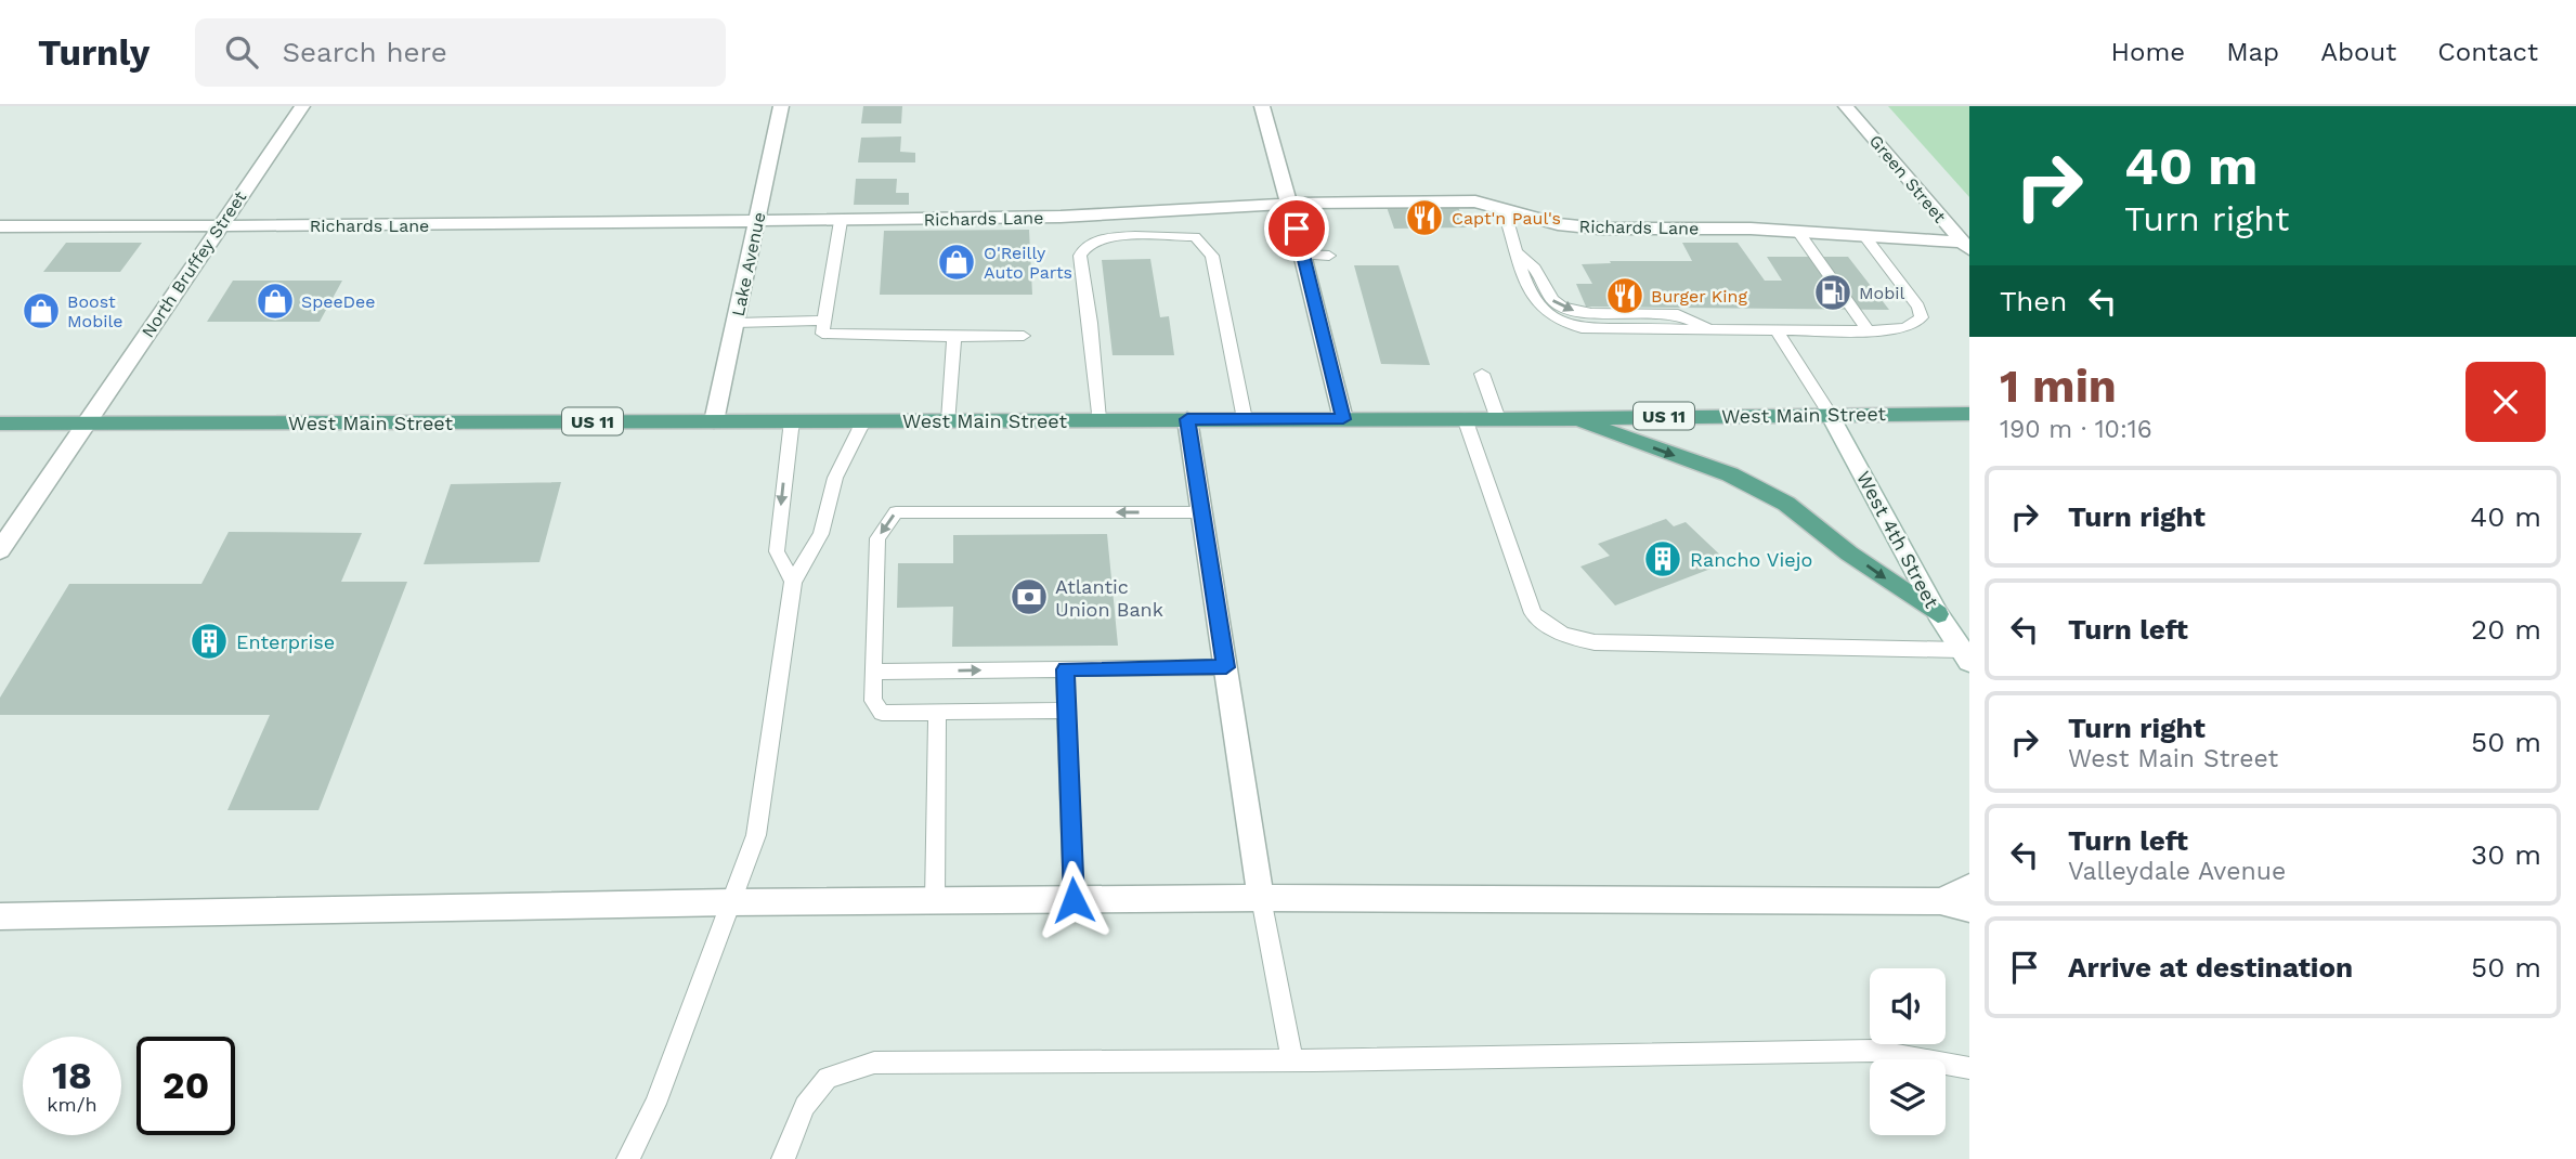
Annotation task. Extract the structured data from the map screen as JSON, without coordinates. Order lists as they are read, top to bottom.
{
  "streets": {
    "main road": ["West Main Street", "US 11"],
    "street": [
      "Green Street",
      "Richards Lane",
      "North Bruffey Street",
      "Lake Avenue",
      "West 4th Street"
    ]
  },
  "crossings": [
    ["Green Street", "Richards Lane"],
    ["Richards Lane", "North Bruffey Street"],
    ["Richards Lane", "Lake Avenue"],
    ["North Bruffey Street", "West Main Street"],
    ["Lake Avenue", "West Main Street"],
    ["West Main Street", "West 4th Street"]
  ],
  "places": {
    "restaurant": ["Capt'n Paul's", "Burger King"],
    "shop": ["O'Reilly Auto Parts", "SpeeDee", "Boost Mobile"],
    "fuel station": ["Mobil"],
    "building": ["Rancho Viejo", "Enterprise"],
    "bank": ["Atlantic Union Bank"]
  },
  "page": {
    "header": "Turnly",
    "search": "Search here",
    "nav": [
      "Home",
      "Map",
      "About",
      "Contact"
    ],
    "turn": ["40 m", "Turn right"],
    "then": "Then",
    "heading": ["1 min", "190 m · 10:16"],
    "list": [
      {
        "name": "Turn right",
        "value": "40 m"
      },
      {
        "name": "Turn left",
        "value": "20 m"
      },
      {
        "name": "Turn right",
        "note": "West Main Street",
        "value": "50 m"
      },
      {
        "name": "Turn left",
        "note": "Valleydale Avenue",
        "value": "30 m"
      },
      {
        "name": "Arrive at destination",
        "value": "50 m"
      }
    ],
    "speed": "18 km/h",
    "limit": "20"
  }
}
